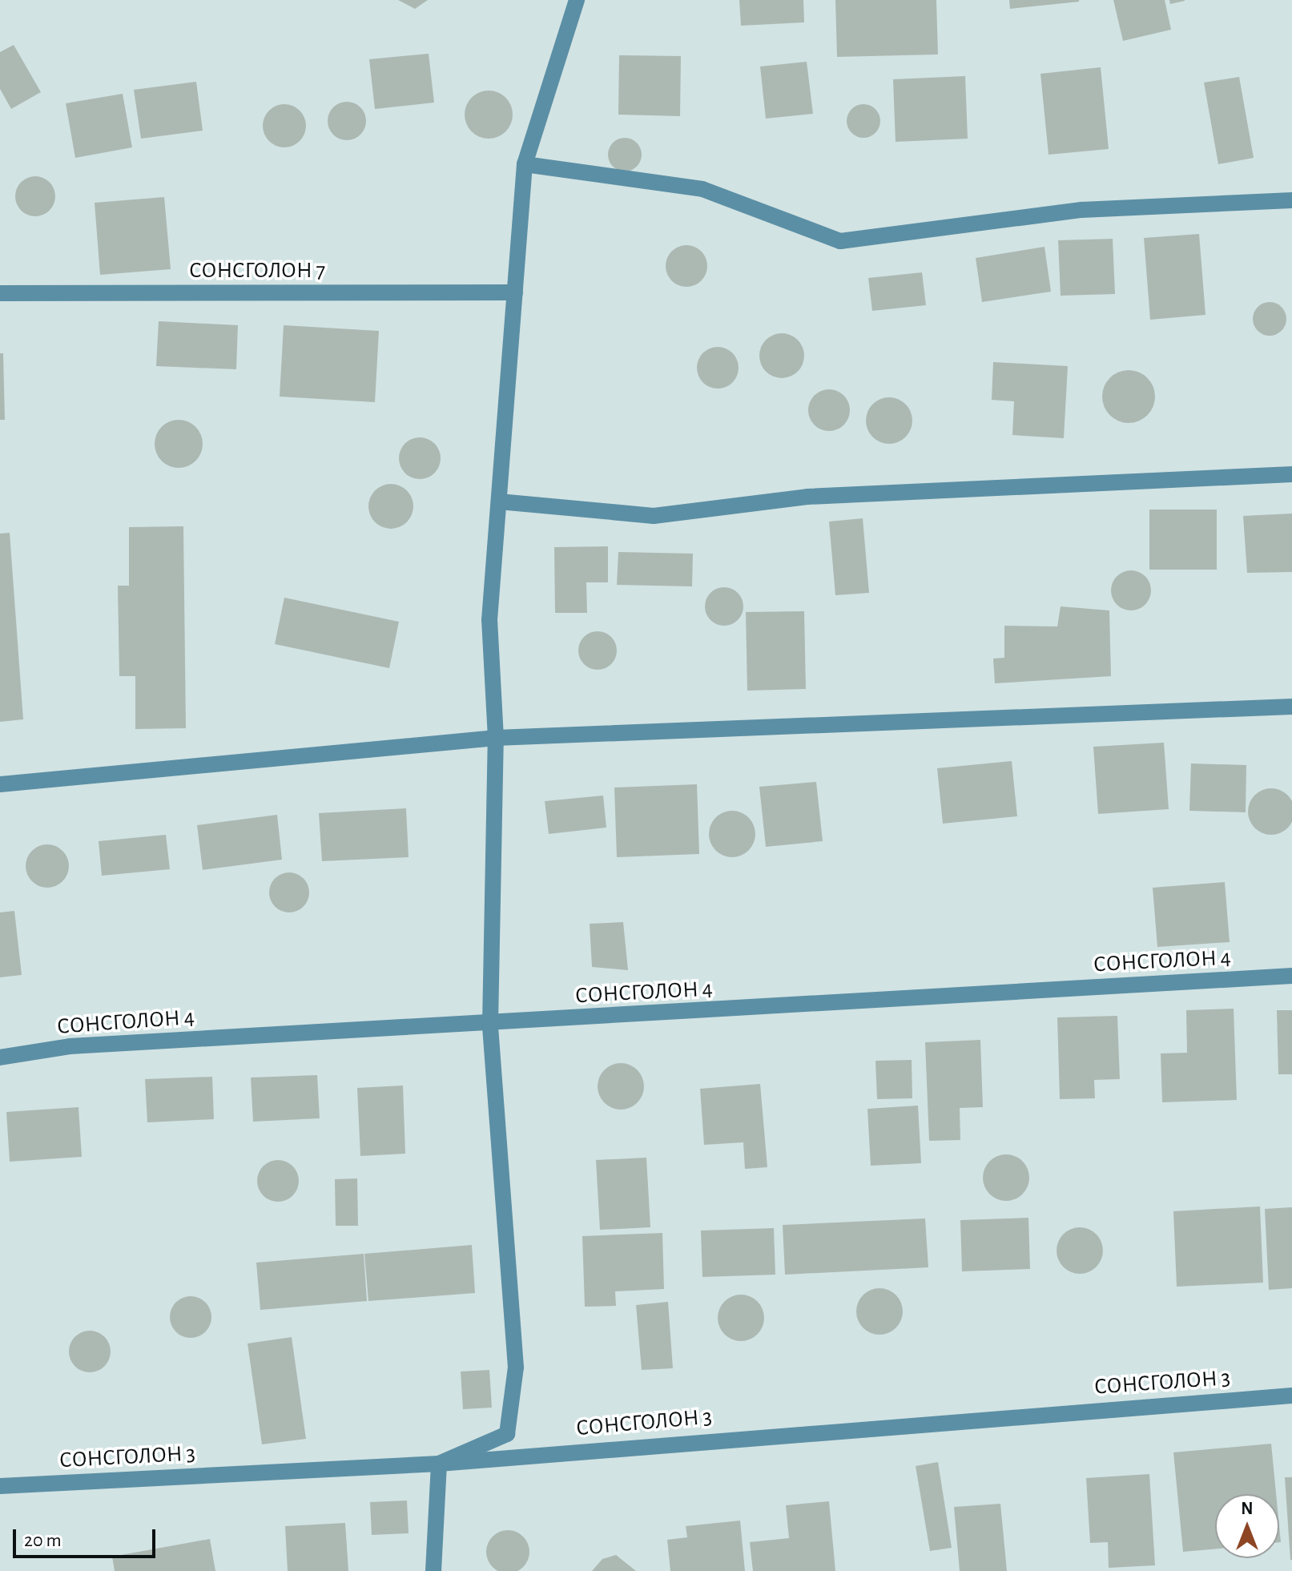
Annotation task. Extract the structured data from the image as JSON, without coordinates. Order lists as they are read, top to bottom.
{
  "streets": {
    "street": ["СОНСГОЛОН 7", "СОНСГОЛОН 4", "СОНСГОЛОН 3"]
  },
  "scale_bar": "20 m",
  "north": "top"
}
